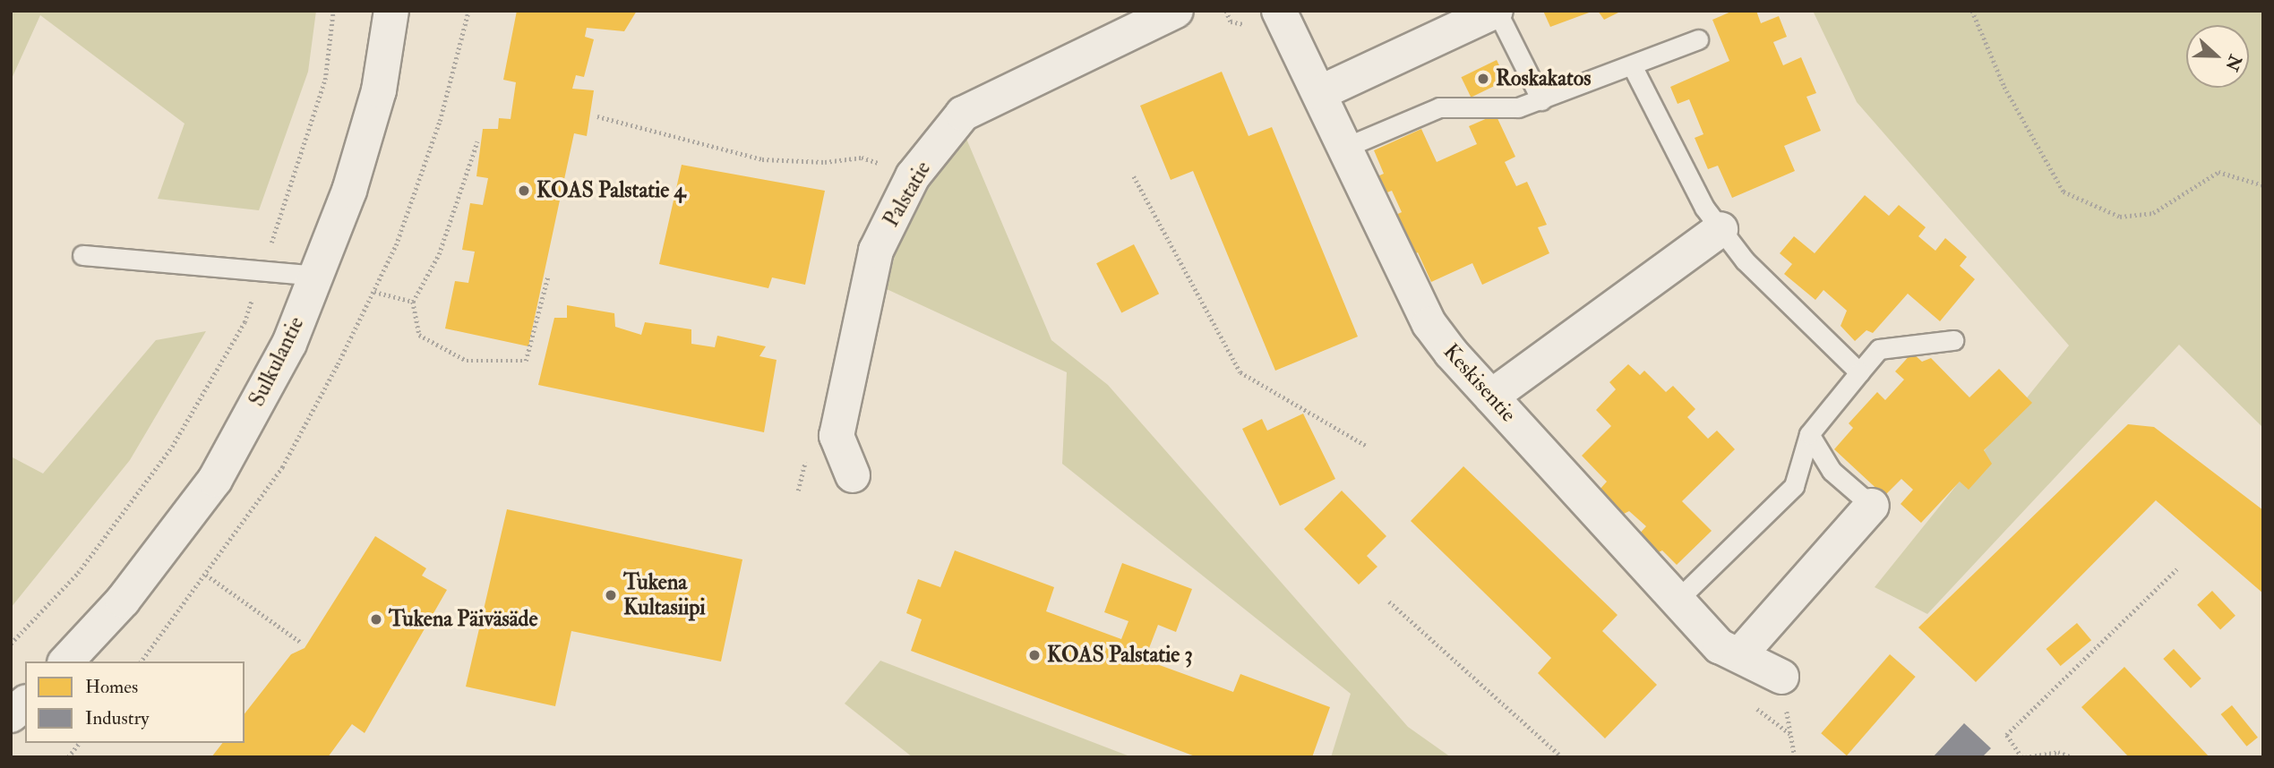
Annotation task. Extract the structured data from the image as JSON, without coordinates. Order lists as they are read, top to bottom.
{
  "streets": {
    "street": ["Palstatie", "Sulkulantie", "Keskisentie"]
  },
  "places": [
    "Roskakatos",
    "KOAS Palstatie 4",
    "Tukena Kultasiipi",
    "Tukena Päiväsäde",
    "KOAS Palstatie 3"
  ],
  "legend": ["Homes", "Industry"],
  "north": "right"
}
